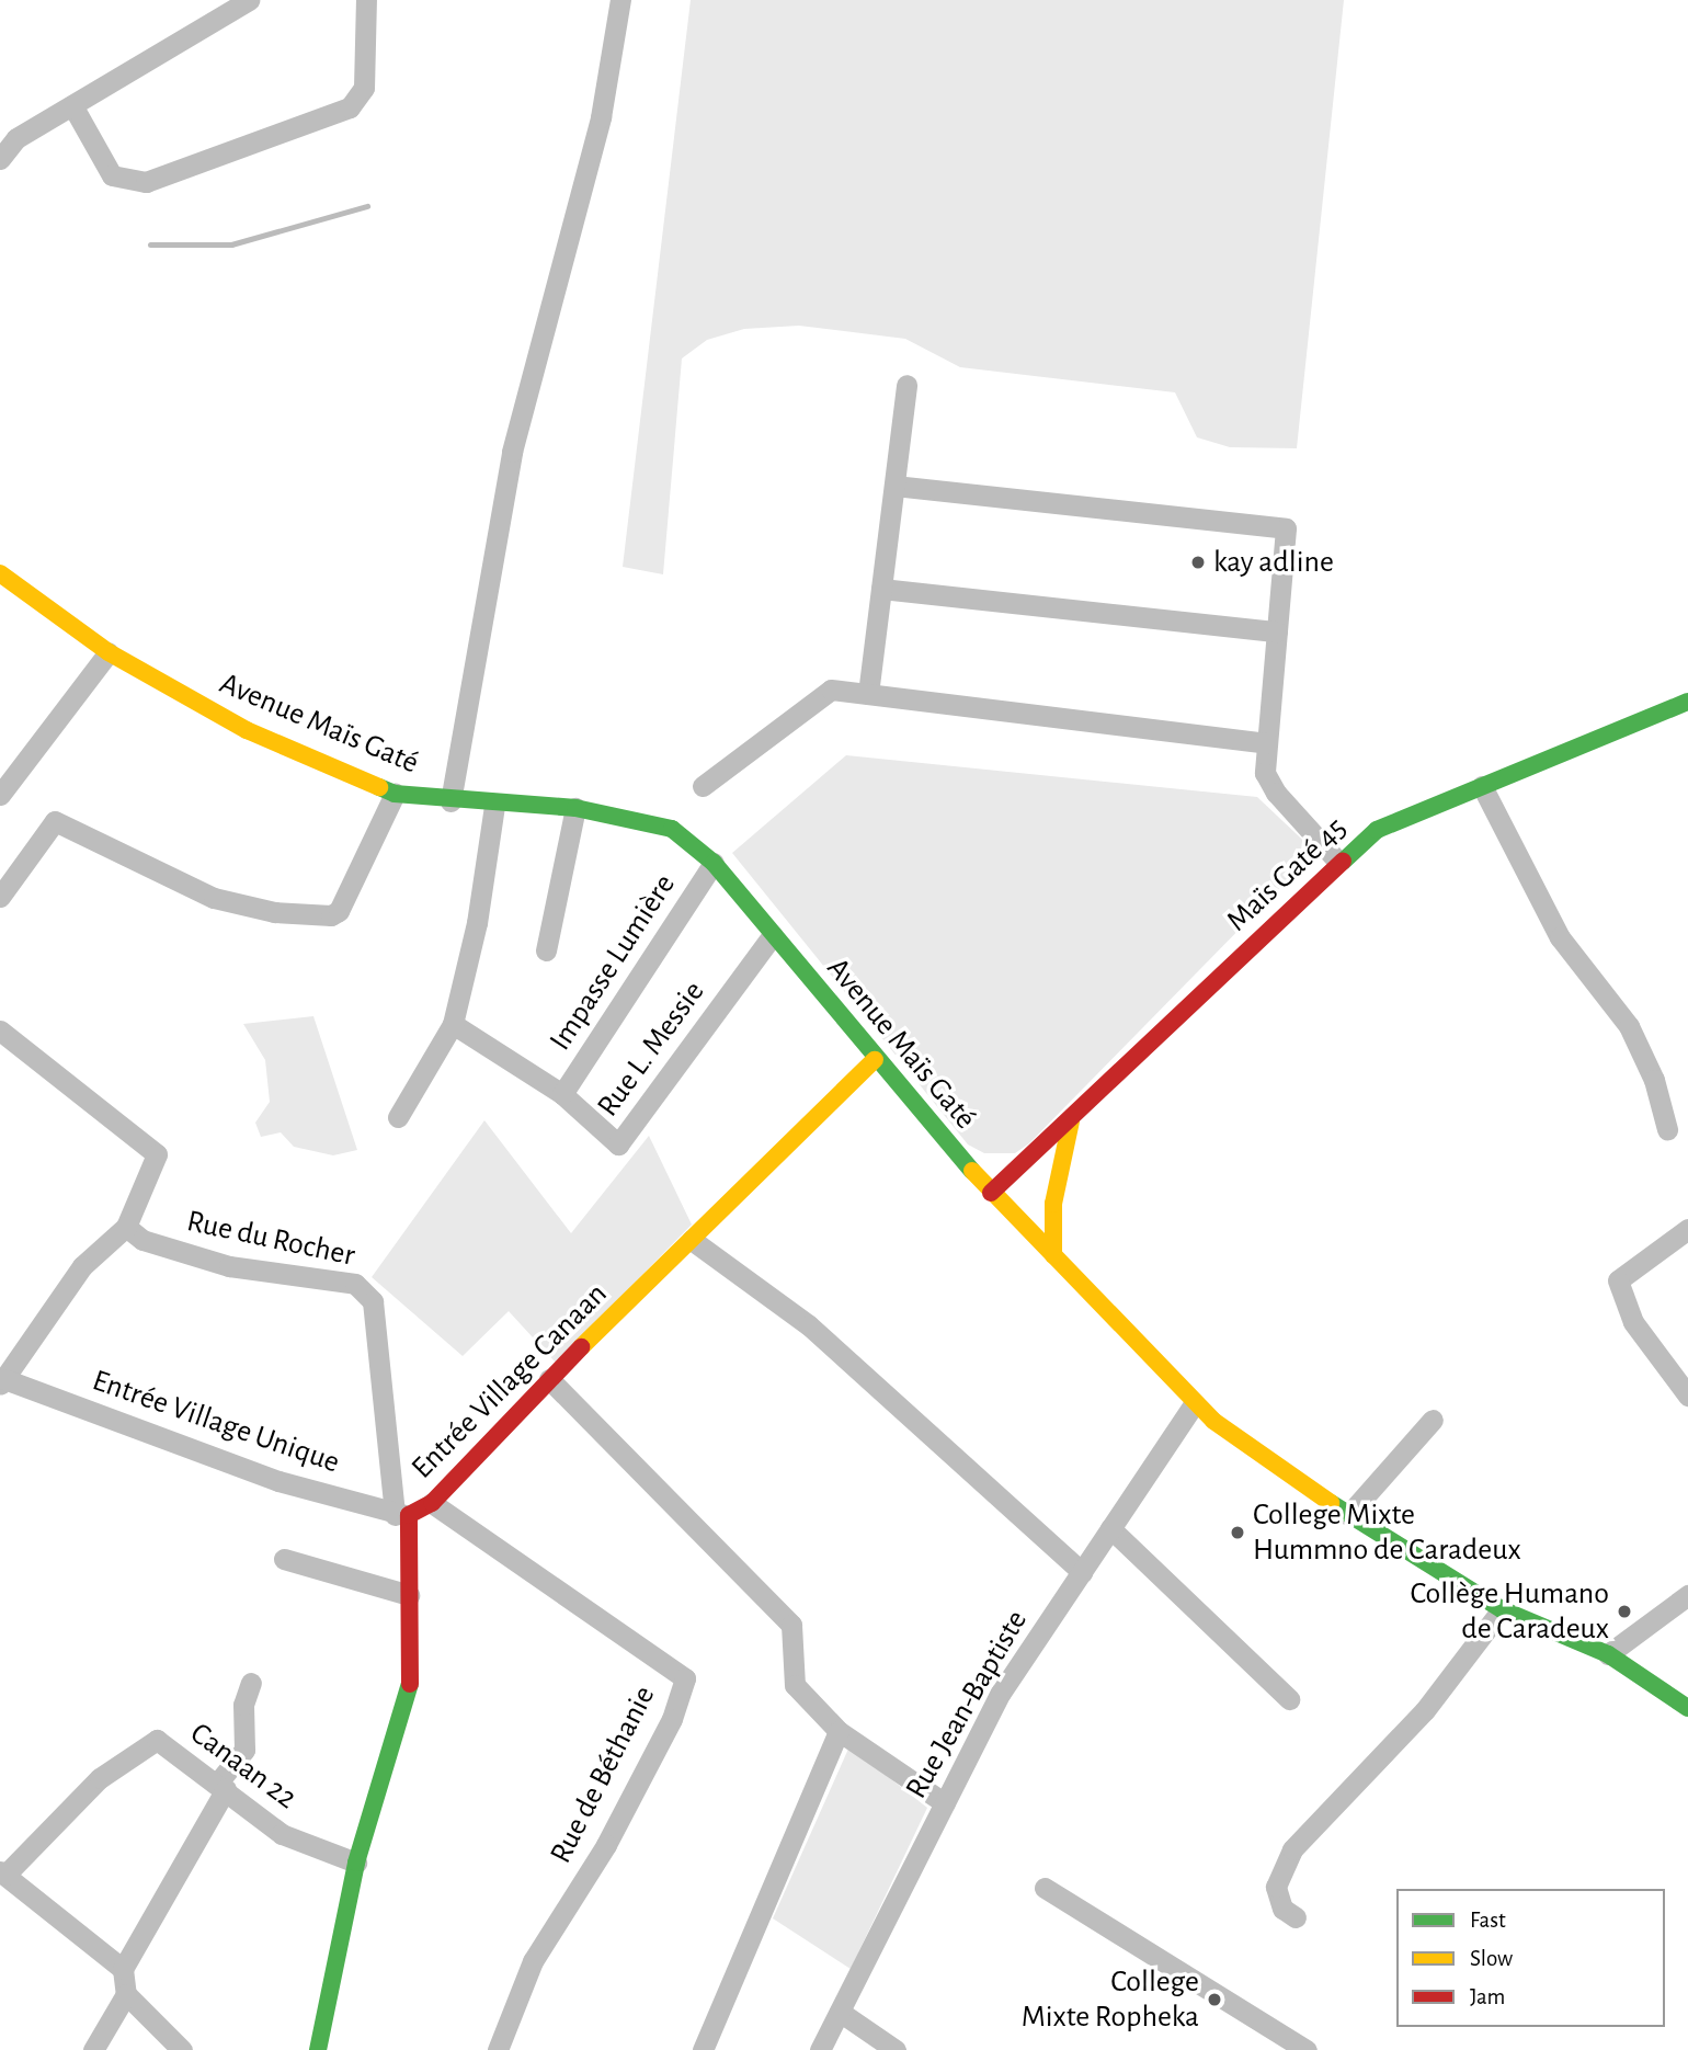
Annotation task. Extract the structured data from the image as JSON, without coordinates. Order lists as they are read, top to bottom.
{
  "streets": {
    "street": [
      "Avenue Maïs Gaté",
      "Maïs Gaté 45",
      "Impasse Lumière",
      "Rue L. Messie",
      "Rue du Rocher",
      "Entrée Village Canaan",
      "Entrée Village Unique",
      "Rue Jean-Baptiste",
      "Canaan 22",
      "Rue de Béthanie"
    ]
  },
  "crossings": [
    ["Avenue Maïs Gaté", "Maïs Gaté 45"],
    ["Avenue Maïs Gaté", "Impasse Lumière"],
    ["Avenue Maïs Gaté", "Rue L. Messie"],
    ["Avenue Maïs Gaté", "Entrée Village Canaan"],
    ["Avenue Maïs Gaté", "Rue Jean-Baptiste"],
    ["Impasse Lumière", "Rue L. Messie"],
    ["Rue du Rocher", "Entrée Village Canaan"],
    ["Rue du Rocher", "Entrée Village Unique"],
    ["Entrée Village Canaan", "Entrée Village Unique"],
    ["Entrée Village Canaan", "Canaan 22"],
    ["Entrée Village Canaan", "Rue de Béthanie"]
  ],
  "places": [
    "kay adline",
    "College Mixte Hummno de Caradeux",
    "Collège Humano de Caradeux",
    "College Mixte Ropheka"
  ],
  "legend": ["Fast", "Slow", "Jam"]
}
